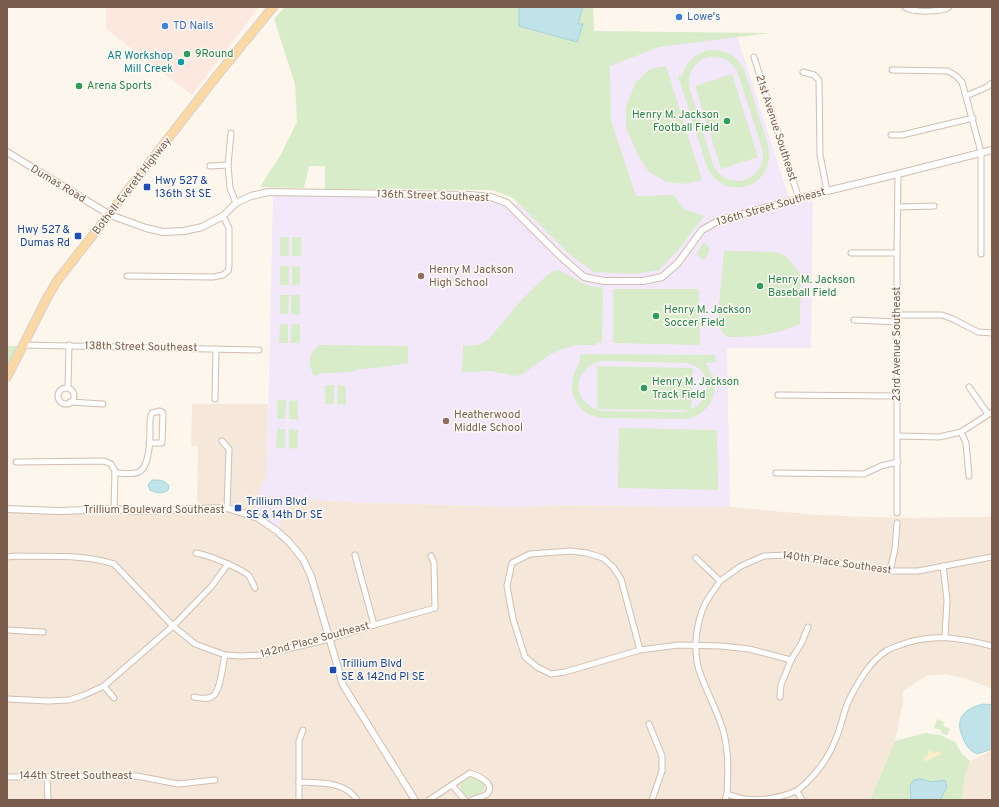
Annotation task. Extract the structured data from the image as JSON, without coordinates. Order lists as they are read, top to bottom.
{
  "streets": {
    "main road": ["Bothell-Everett Highway"],
    "street": [
      "21st Avenue Southeast",
      "Dumas Road",
      "136th Street Southeast",
      "23rd Avenue Southeast",
      "138th Street Southeast",
      "Trillium Boulevard Southeast",
      "140th Place Southeast",
      "142nd Place Southeast",
      "144th Street Southeast"
    ]
  },
  "crossings": [
    ["21st Avenue Southeast", "136th Street Southeast"],
    ["Dumas Road", "Bothell-Everett Highway"],
    ["Dumas Road", "136th Street Southeast"],
    ["Bothell-Everett Highway", "136th Street Southeast"],
    ["Bothell-Everett Highway", "138th Street Southeast"],
    ["136th Street Southeast", "23rd Avenue Southeast"],
    ["Trillium Boulevard Southeast", "142nd Place Southeast"]
  ],
  "places": {
    "other": [
      "Lowe's",
      "TD Nails",
      "9Round",
      "AR Workshop Mill Creek",
      "Arena Sports",
      "Henry M. Jackson Football Field",
      "Henry M Jackson High School",
      "Henry M. Jackson Baseball Field",
      "Henry M. Jackson Soccer Field",
      "Henry M. Jackson Track Field",
      "Heatherwood Middle School"
    ],
    "transit": [
      "Hwy 527 & 136th St SE",
      "Hwy 527 & Dumas Rd",
      "Trillium Blvd SE & 14th Dr SE",
      "Trillium Blvd SE & 142nd Pl SE"
    ]
  }
}
